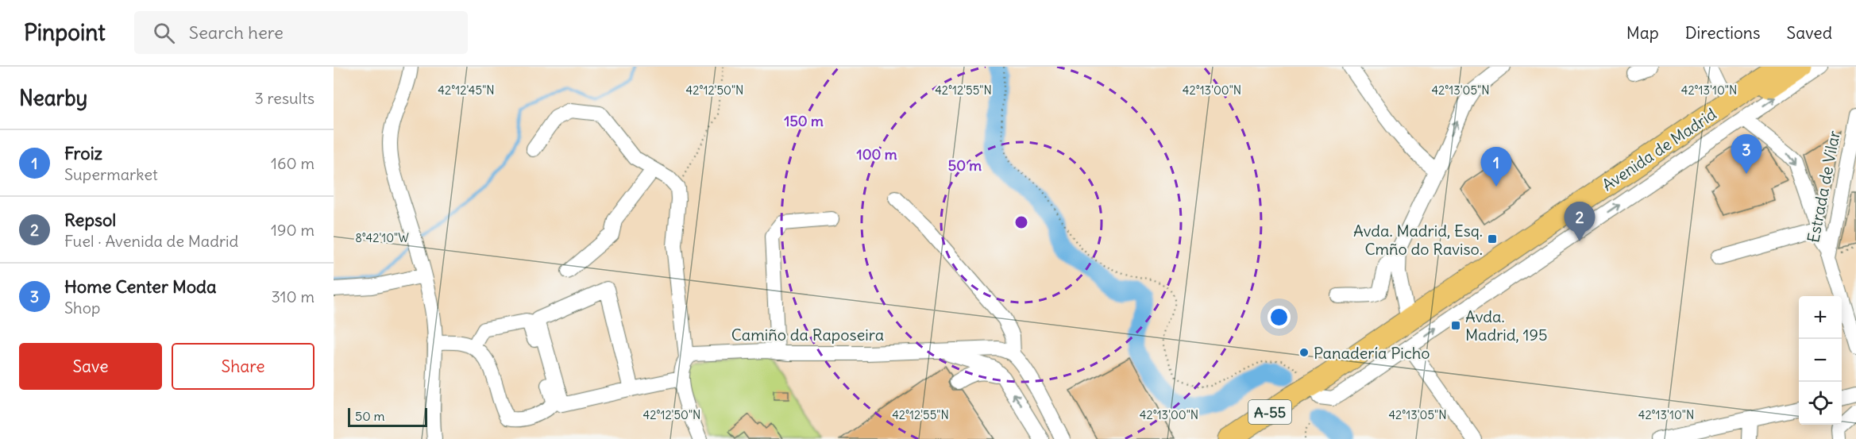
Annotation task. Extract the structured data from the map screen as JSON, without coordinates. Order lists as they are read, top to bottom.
{
  "streets": {
    "highway": ["Avenida de Madrid", "A-55"],
    "street": ["Estrada de Vilar", "Camiño da Raposeira"]
  },
  "places": {
    "transit": ["Avda. Madrid, Esq. Cmño do Raviso.", "Avda. Madrid, 195"],
    "other": ["Panadería Picho"]
  },
  "scale_bar": "50 m",
  "page": {
    "header": "Pinpoint",
    "search": "Search here",
    "nav": ["Map", "Directions", "Saved"],
    "heading": ["Nearby", "3 results"],
    "list": [
      {
        "mark": "1",
        "name": "Froiz",
        "note": "Supermarket",
        "value": "160 m"
      },
      {
        "mark": "2",
        "name": "Repsol",
        "note": "Fuel · Avenida de Madrid",
        "value": "190 m"
      },
      {
        "mark": "3",
        "name": "Home Center Moda",
        "note": "Shop",
        "value": "310 m"
      }
    ],
    "pins": ["3", "1", "2"],
    "map_buttons": ["+", "−"],
    "buttons": ["Save", "Share"],
    "scale": "50 m"
  },
  "coordinates": [
    "42°12'45\"N",
    "42°12'50\"N",
    "42°12'55\"N",
    "42°13'00\"N",
    "42°13'05\"N",
    "42°13'10\"N",
    "8°42'10\"W"
  ],
  "rings": ["150 m", "100 m", "50 m"]
}
